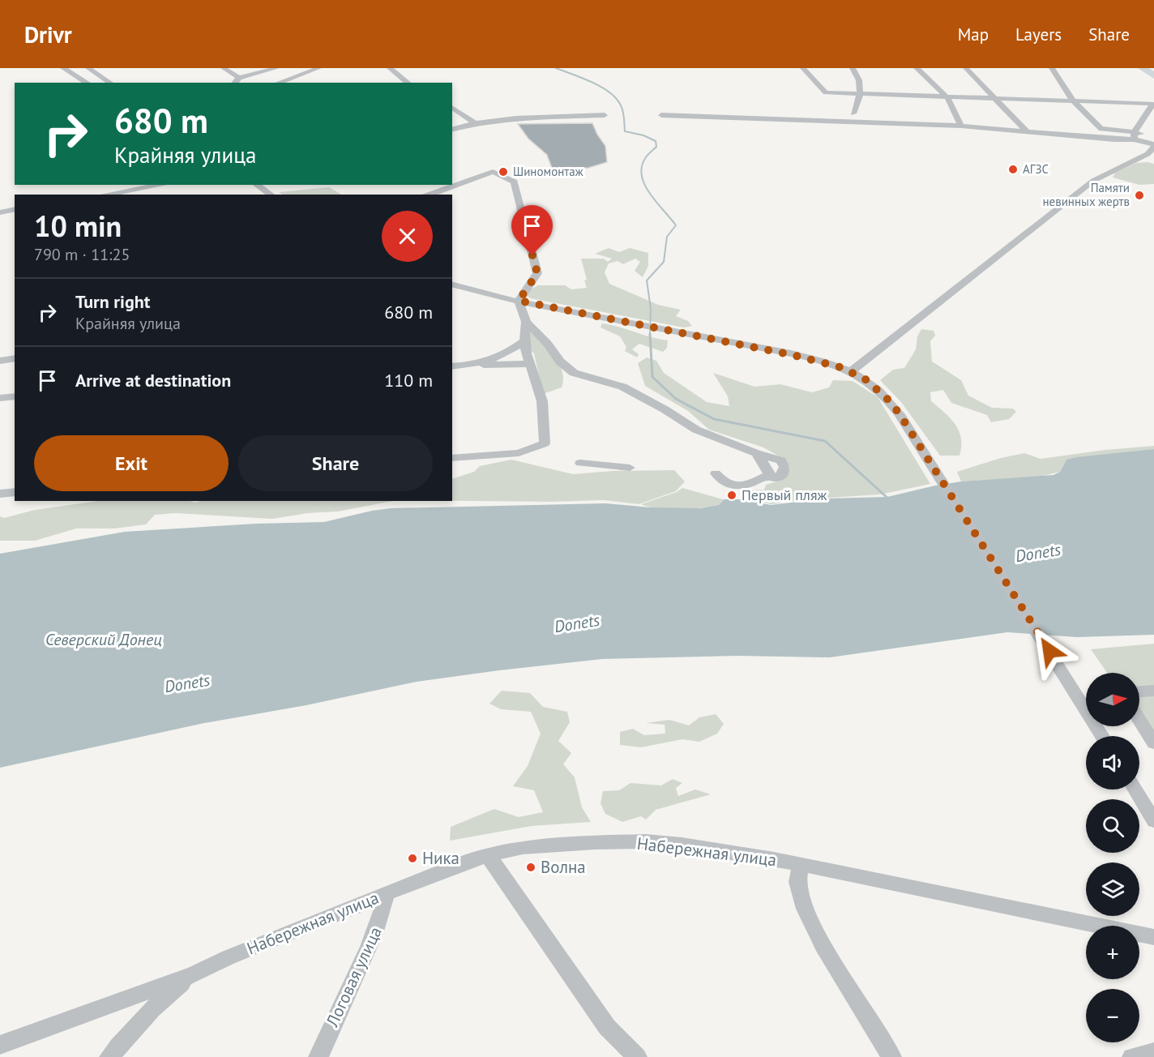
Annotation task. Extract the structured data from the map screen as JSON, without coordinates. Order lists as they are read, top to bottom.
{
  "streets": {
    "street": ["Набережная улица", "Логовая улица"]
  },
  "crossings": [
    ["Набережная улица", "Логовая улица"]
  ],
  "water": ["Donets", "Северский Донец"],
  "places": [
    "АГЗС",
    "Шиномонтаж",
    "Памяти невинных жертв",
    "Первый пляж",
    "Ника",
    "Волна"
  ],
  "north": "right",
  "page": {
    "header": "Drivr",
    "nav": ["Map", "Layers", "Share"],
    "turn": ["680 m", "Крайняя улица"],
    "heading": ["10 min", "790 m · 11:25"],
    "list": [
      {
        "name": "Turn right",
        "note": "Крайняя улица",
        "value": "680 m"
      },
      {
        "name": "Arrive at destination",
        "value": "110 m"
      }
    ],
    "buttons": ["Exit", "Share"],
    "map_buttons": ["+", "−"]
  }
}
